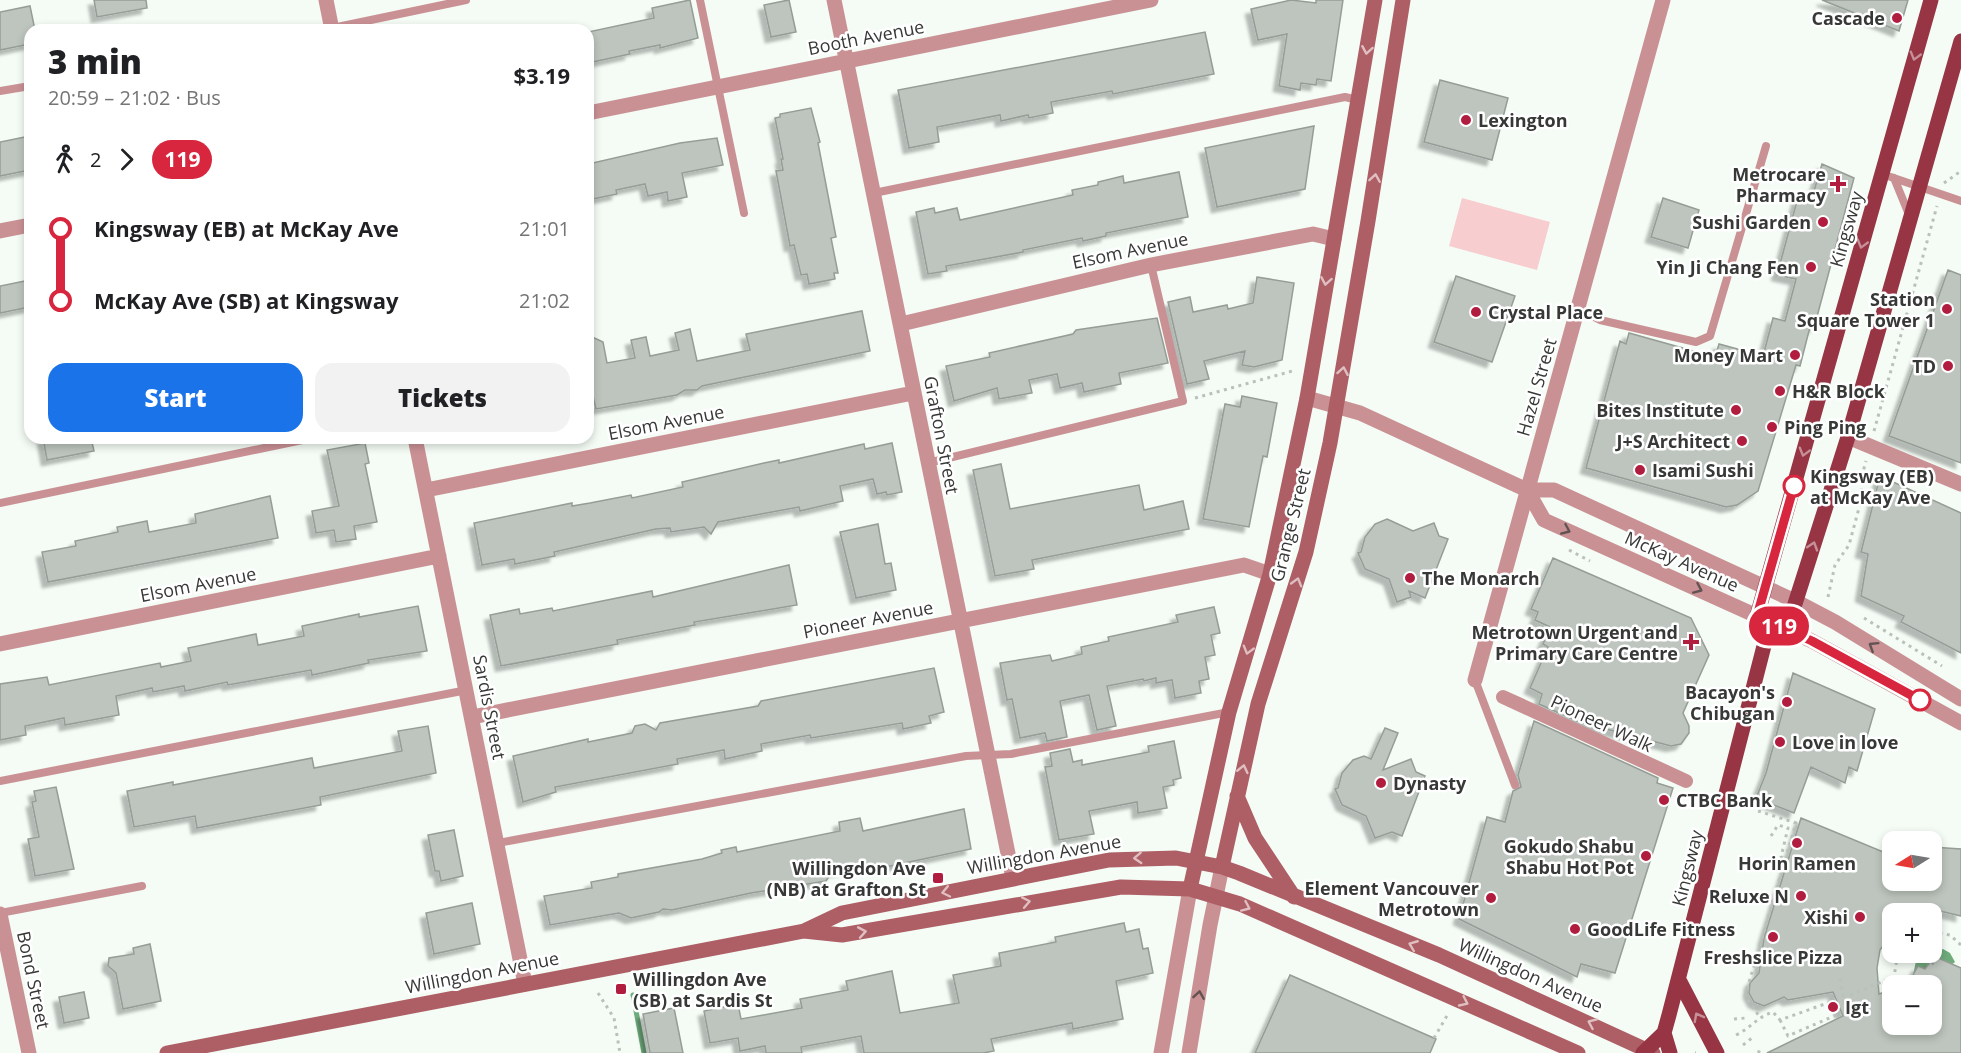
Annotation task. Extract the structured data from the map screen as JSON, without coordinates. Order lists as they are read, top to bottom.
{
  "streets": {
    "main road": ["Kingsway", "Grange Street", "Willingdon Avenue"],
    "street": [
      "Booth Avenue",
      "Elsom Avenue",
      "Hazel Street",
      "Grafton Street",
      "McKay Avenue",
      "Pioneer Avenue",
      "Sardis Street",
      "Pioneer Walk",
      "Bond Street"
    ]
  },
  "crossings": [
    ["Booth Avenue", "Grafton Street"],
    ["Kingsway", "McKay Avenue"],
    ["Elsom Avenue", "Grafton Street"],
    ["Elsom Avenue", "Grange Street"],
    ["Elsom Avenue", "Sardis Street"],
    ["Hazel Street", "McKay Avenue"],
    ["Grafton Street", "Pioneer Avenue"],
    ["Grafton Street", "Willingdon Avenue"],
    ["Grange Street", "McKay Avenue"],
    ["Grange Street", "Pioneer Avenue"],
    ["Grange Street", "Willingdon Avenue"],
    ["Pioneer Avenue", "Sardis Street"],
    ["Sardis Street", "Willingdon Avenue"]
  ],
  "places": {
    "other": [
      "Cascade",
      "Lexington",
      "Sushi Garden",
      "Yin Ji Chang Fen",
      "Station Square Tower 1",
      "Crystal Place",
      "Money Mart",
      "TD",
      "H&R Block",
      "Bites Institute",
      "Ping Ping",
      "J+S Architect",
      "Isami Sushi",
      "Kingsway (EB) at McKay Ave",
      "The Monarch",
      "Bacayon's Chibugan",
      "Love in love",
      "Dynasty",
      "CTBC Bank",
      "Horin Ramen",
      "Gokudo Shabu Shabu Hot Pot",
      "Reluxe N",
      "Element Vancouver Metrotown",
      "Xishi",
      "GoodLife Fitness",
      "Freshslice Pizza",
      "Igt"
    ],
    "health": ["Metrocare Pharmacy", "Metrotown Urgent and Primary Care Centre"],
    "transit": ["Willingdon Ave (NB) at Grafton St", "Willingdon Ave (SB) at Sardis St"]
  },
  "lines": ["bus line 119"],
  "north": "left",
  "page": {
    "on_map": "119",
    "heading": ["3 min", "20:59 – 21:02 · Bus", "$3.19"],
    "legs": ["2", "119"],
    "list": [
      {
        "name": "Kingsway (EB) at McKay Ave",
        "value": "21:01"
      },
      {
        "name": "McKay Ave (SB) at Kingsway",
        "value": "21:02"
      }
    ],
    "buttons": ["Start", "Tickets"],
    "map_buttons": ["+", "−"]
  }
}
